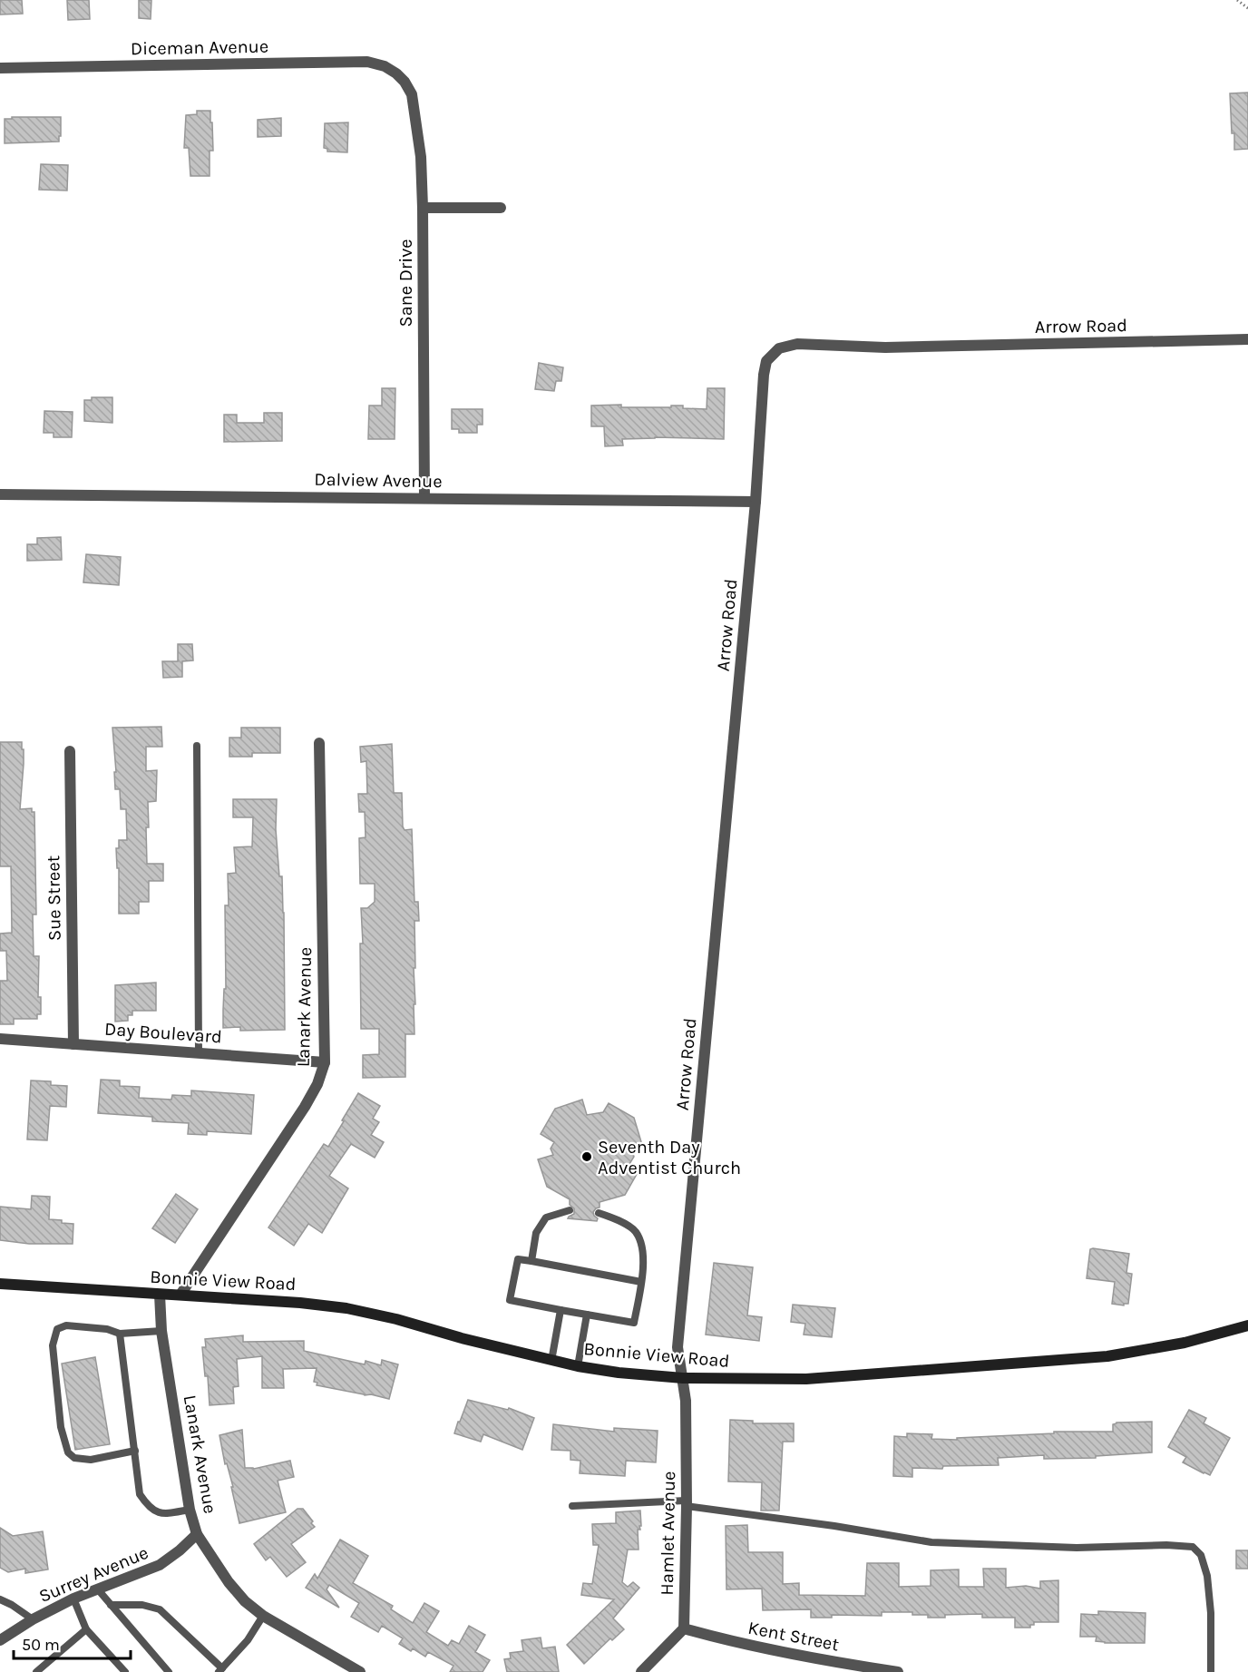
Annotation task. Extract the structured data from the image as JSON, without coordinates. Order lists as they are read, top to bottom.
{
  "streets": {
    "street": [
      "Diceman Avenue",
      "Sane Drive",
      "Arrow Road",
      "Dalview Avenue",
      "Sue Street",
      "Lanark Avenue",
      "Day Boulevard",
      "Bonnie View Road",
      "Hamlet Avenue",
      "Surrey Avenue",
      "Kent Street"
    ]
  },
  "crossings": [
    ["Diceman Avenue", "Sane Drive"],
    ["Sane Drive", "Dalview Avenue"],
    ["Arrow Road", "Dalview Avenue"],
    ["Arrow Road", "Bonnie View Road"],
    ["Arrow Road", "Hamlet Avenue"],
    ["Sue Street", "Day Boulevard"],
    ["Lanark Avenue", "Day Boulevard"],
    ["Lanark Avenue", "Bonnie View Road"],
    ["Lanark Avenue", "Surrey Avenue"],
    ["Bonnie View Road", "Hamlet Avenue"],
    ["Hamlet Avenue", "Kent Street"]
  ],
  "places": ["Seventh Day Adventist Church"],
  "scale_bar": "50 m"
}
